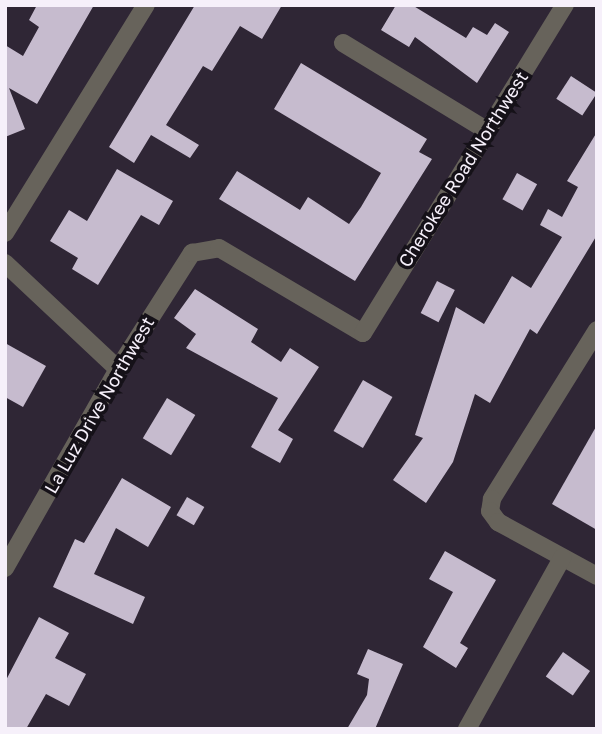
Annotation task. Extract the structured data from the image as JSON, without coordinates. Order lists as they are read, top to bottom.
{
  "streets": {
    "street": ["Cherokee Road Northwest", "La Luz Drive Northwest"]
  },
  "crossings": [
    ["Cherokee Road Northwest", "La Luz Drive Northwest"]
  ]
}
